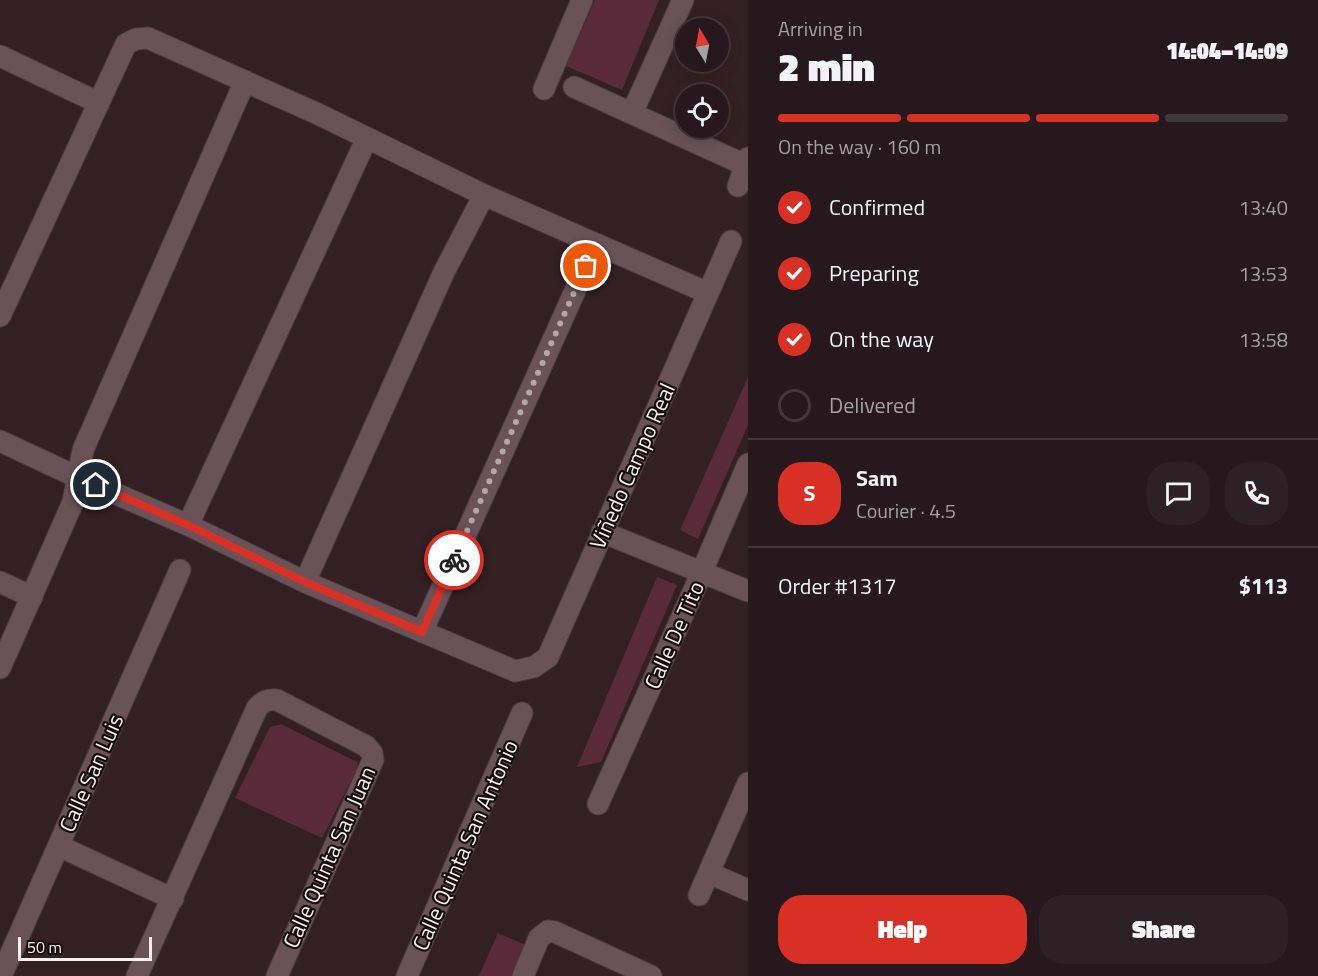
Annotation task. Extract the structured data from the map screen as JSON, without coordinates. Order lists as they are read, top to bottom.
{
  "streets": {
    "street": [
      "Viñedo Campo Real",
      "Calle De Tito",
      "Calle San Luis",
      "Calle Quinta San Antonio",
      "Calle Quinta San Juan"
    ]
  },
  "scale_bar": "50 m",
  "north": "top",
  "page": {
    "heading": ["2 min", "Arriving in", "14:04–14:09"],
    "panel": [
      "Sam",
      "Courier · 4.5",
      "Order #1317",
      "$113"
    ],
    "bar": "On the way · 160 m",
    "list": [
      ["Confirmed", "13:40"],
      ["Preparing", "13:53"],
      ["On the way", "13:58"],
      "Delivered"
    ],
    "round": "S",
    "buttons": ["Help", "Share"],
    "scale": "50 m"
  }
}
